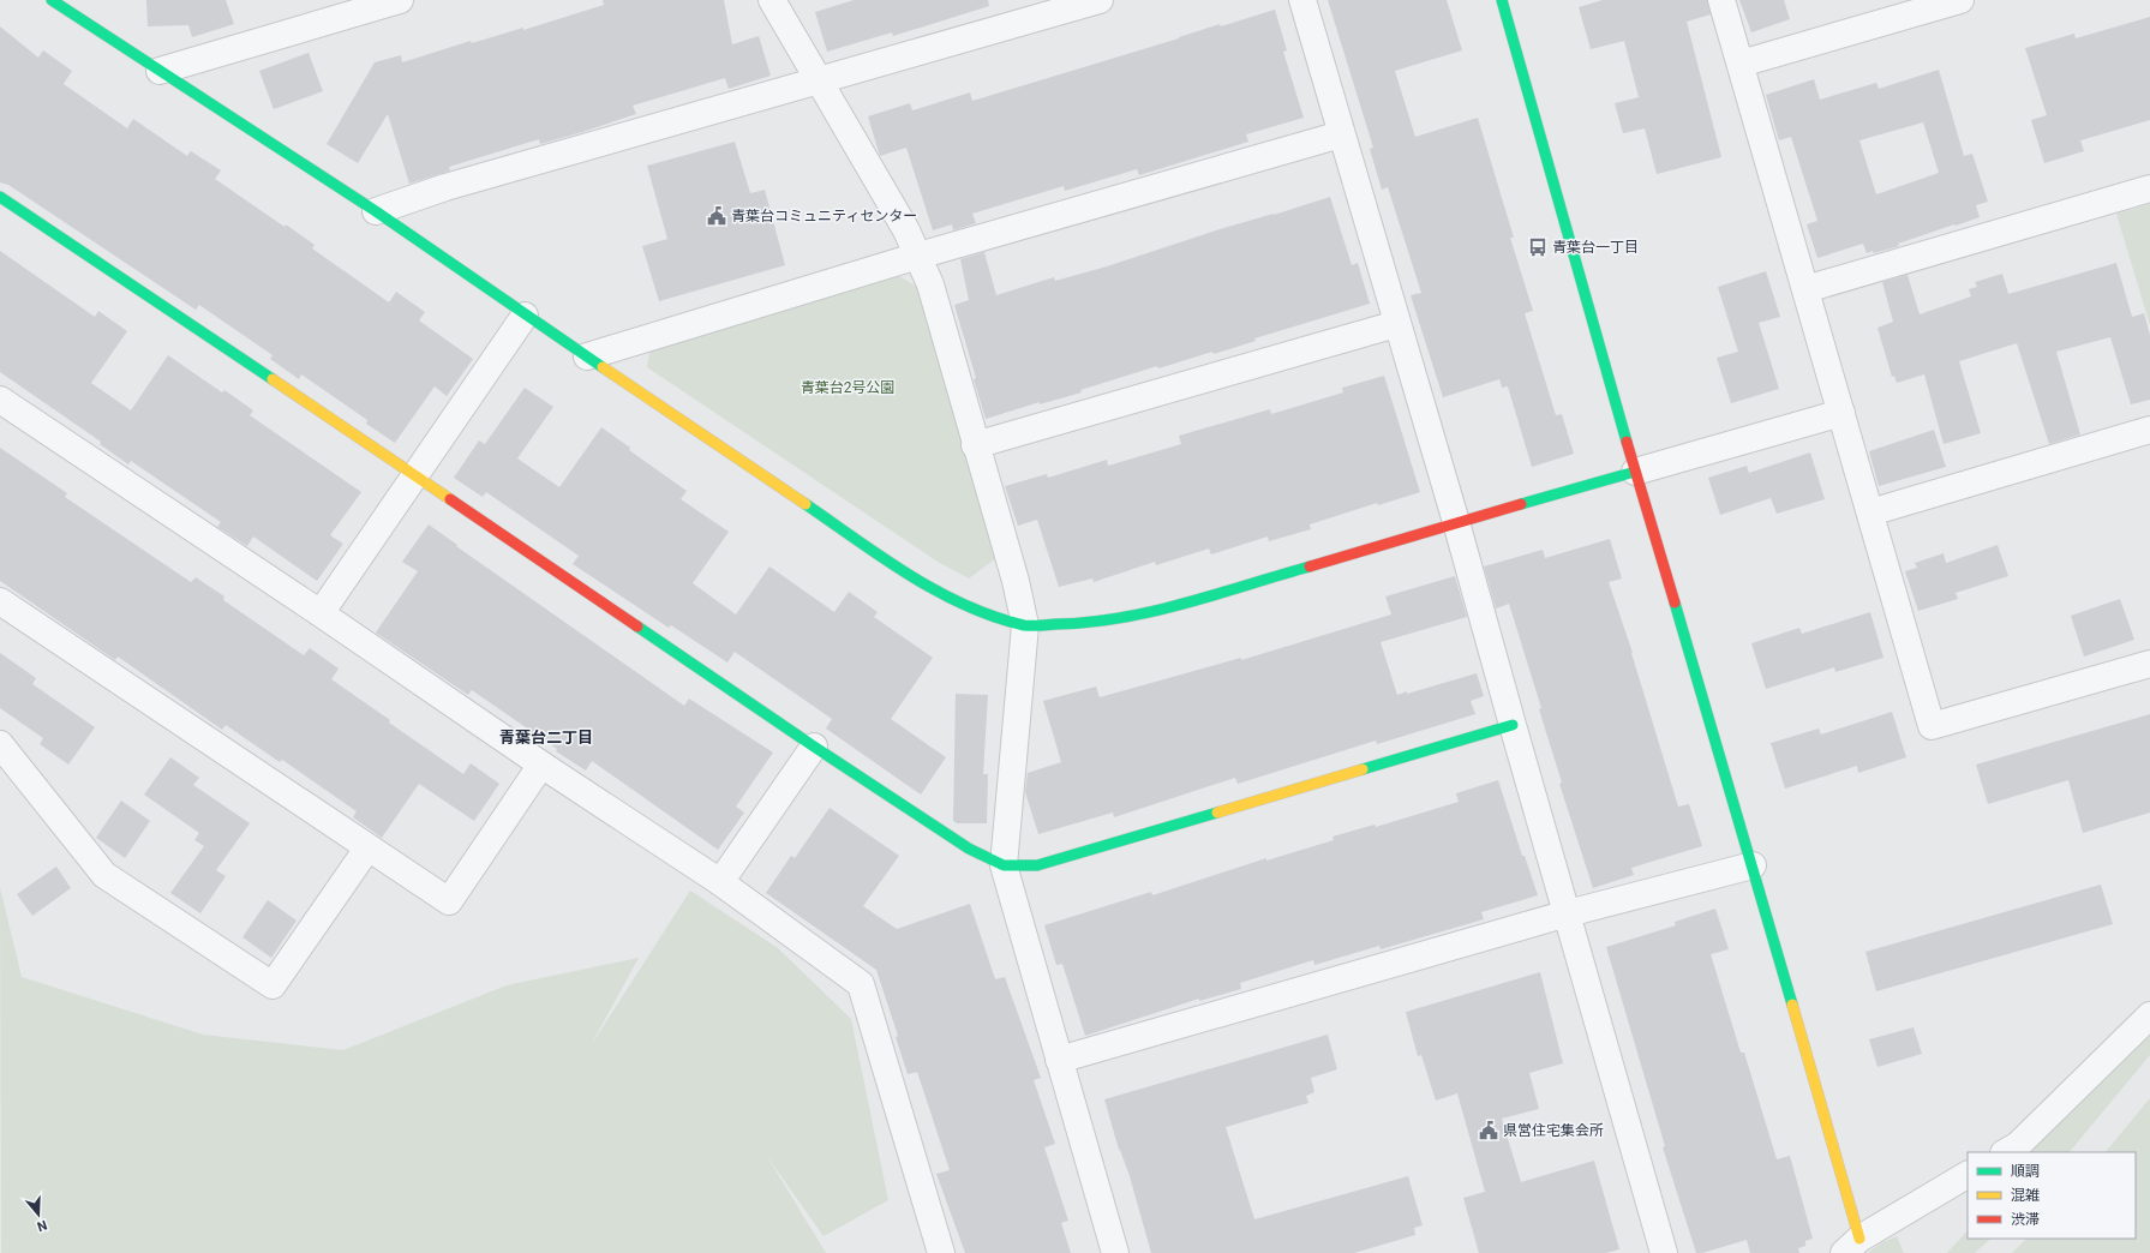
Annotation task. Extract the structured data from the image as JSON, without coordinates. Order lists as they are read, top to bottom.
{
  "districts": ["青葉台二丁目"],
  "parks": ["青葉台2号公園"],
  "places": {
    "public building": ["青葉台コミュニティセンター", "県営住宅集会所"],
    "bus stop": ["青葉台一丁目"]
  },
  "legend": ["順調", "混雑", "渋滞"],
  "north": "bottom"
}
